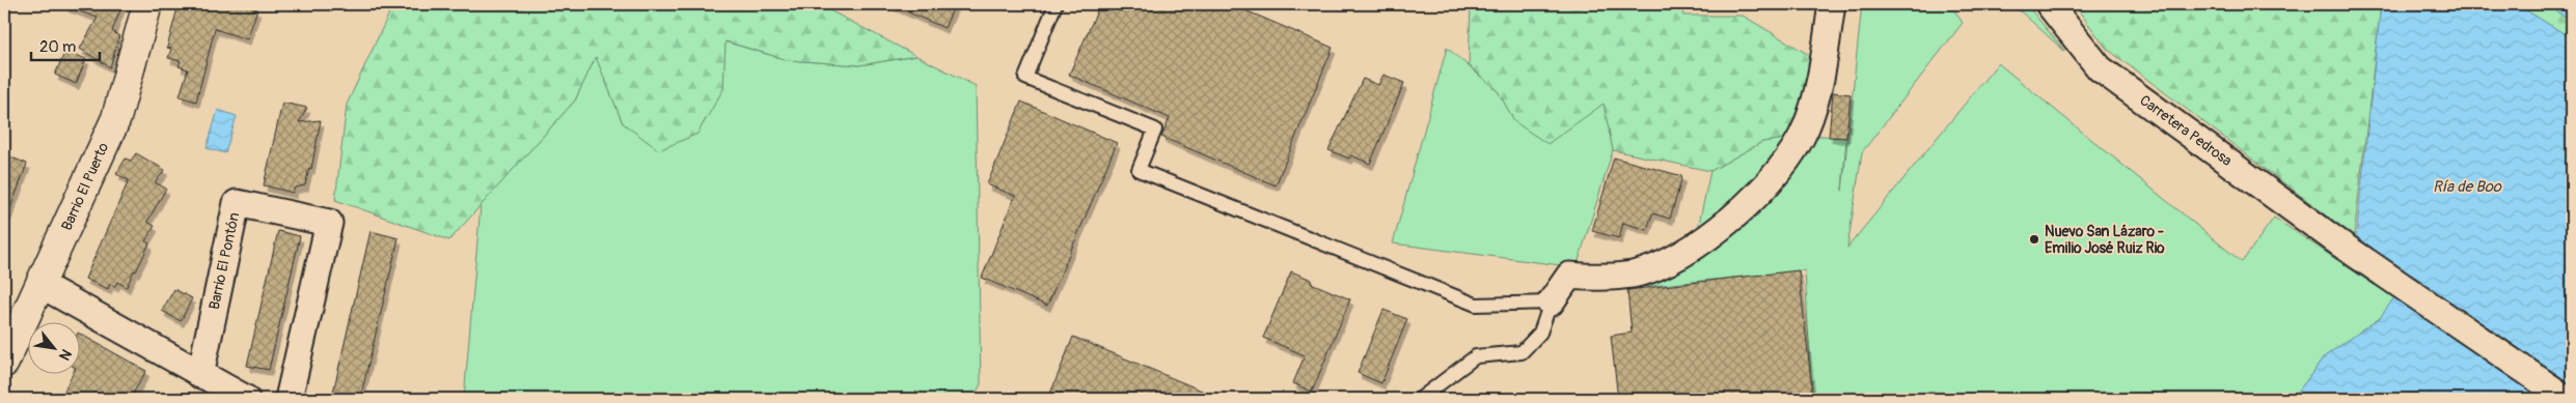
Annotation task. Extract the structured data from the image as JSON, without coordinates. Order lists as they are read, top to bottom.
{
  "streets": {
    "main road": ["Barrio El Puerto"],
    "street": ["Carretera Pedrosa", "Barrio El Pontón"]
  },
  "water": ["Ría de Boo"],
  "places": ["Nuevo San Lázaro - Emilio José Ruiz Rio"],
  "scale_bar": "20 m",
  "north": "bottom right"
}
